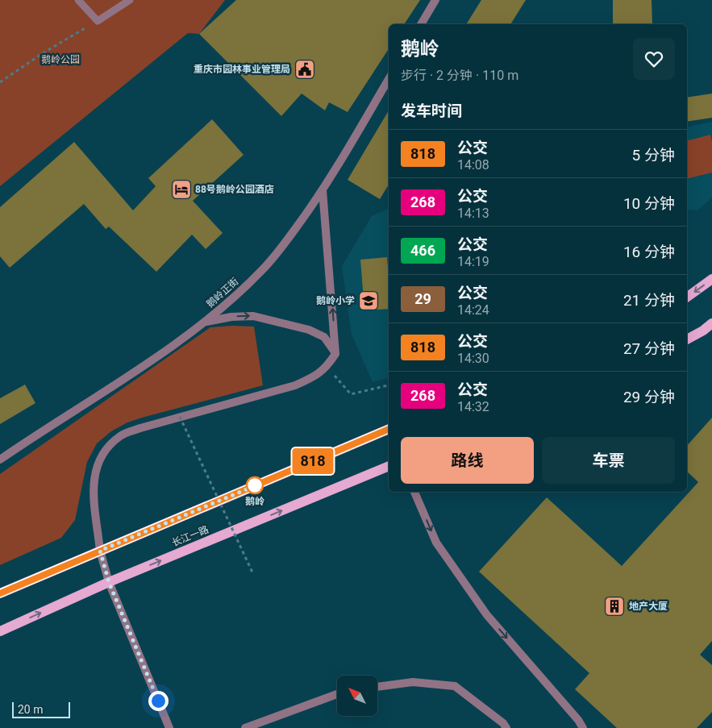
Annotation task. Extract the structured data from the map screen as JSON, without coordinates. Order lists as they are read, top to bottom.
{
  "streets": {
    "main road": ["长江一路"],
    "street": ["鹅岭正街"]
  },
  "parks": ["鹅岭公园"],
  "places": {
    "public building": ["重庆市园林事业管理局"],
    "hotel": ["88号鹅岭公园酒店"],
    "school or university": ["鹅岭小学"],
    "other": ["鹅岭"],
    "building": ["地产大厦"]
  },
  "lines": ["bus line 818"],
  "scale_bar": "20 m",
  "north": "top left",
  "page": {
    "on_map": "818",
    "heading": [
      ["鹅岭", "步行 · 2 分钟 · 110 m"],
      "发车时间"
    ],
    "list": [
      {
        "mark": "818",
        "name": "公交",
        "note": "14:08",
        "value": "5 分钟"
      },
      {
        "mark": "268",
        "name": "公交",
        "note": "14:13",
        "value": "10 分钟"
      },
      {
        "mark": "466",
        "name": "公交",
        "note": "14:19",
        "value": "16 分钟"
      },
      {
        "mark": "29",
        "name": "公交",
        "note": "14:24",
        "value": "21 分钟"
      },
      {
        "mark": "818",
        "name": "公交",
        "note": "14:30",
        "value": "27 分钟"
      },
      {
        "mark": "268",
        "name": "公交",
        "note": "14:32",
        "value": "29 分钟"
      }
    ],
    "buttons": ["路线", "车票"],
    "scale": "20 m"
  }
}
